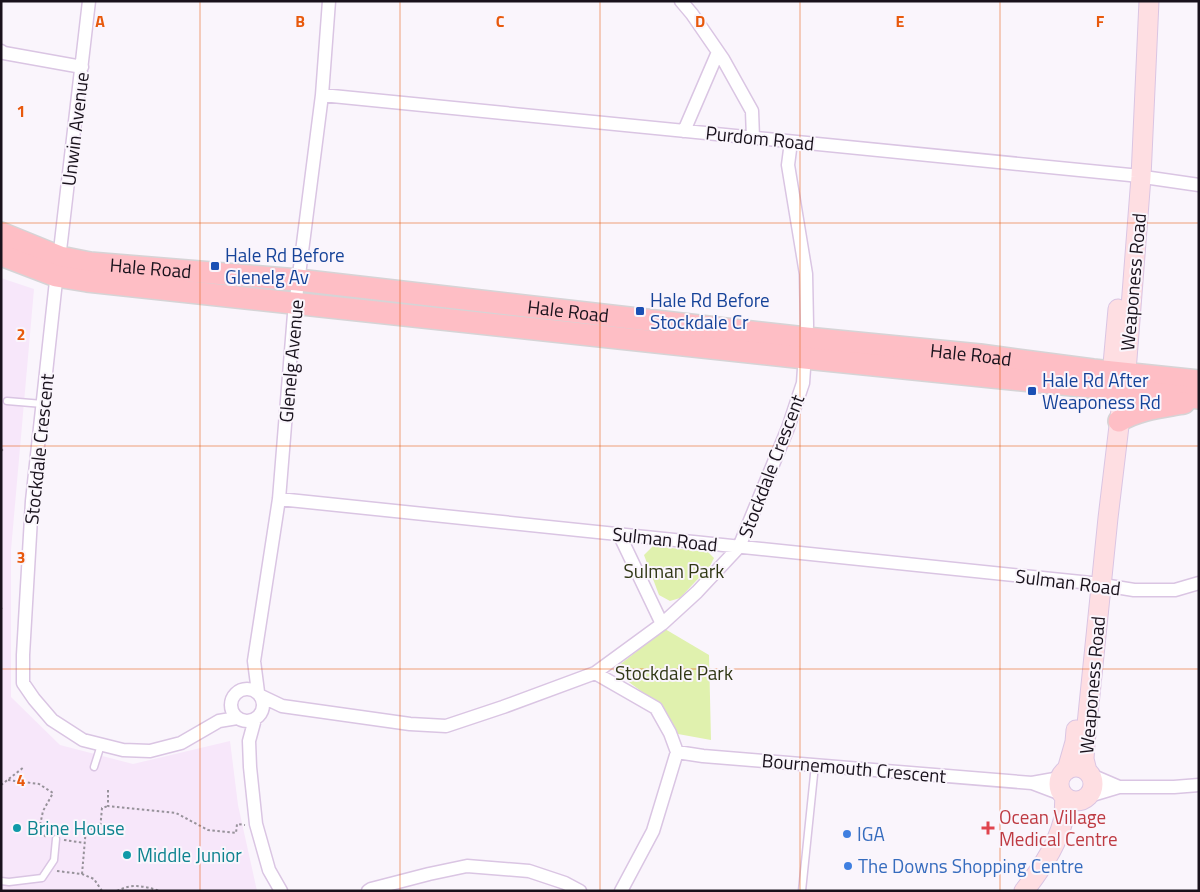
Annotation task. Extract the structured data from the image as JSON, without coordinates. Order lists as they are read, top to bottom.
{
  "streets": {
    "main road": ["Hale Road", "Weaponess Road"],
    "street": [
      "Unwin Avenue",
      "Purdom Road",
      "Glenelg Avenue",
      "Stockdale Crescent",
      "Sulman Road",
      "Bournemouth Crescent"
    ]
  },
  "crossings": [
    ["Unwin Avenue", "Hale Road"],
    ["Unwin Avenue", "Stockdale Crescent"],
    ["Purdom Road", "Weaponess Road"],
    ["Purdom Road", "Glenelg Avenue"],
    ["Purdom Road", "Stockdale Crescent"],
    ["Hale Road", "Weaponess Road"],
    ["Hale Road", "Glenelg Avenue"],
    ["Hale Road", "Stockdale Crescent"],
    ["Weaponess Road", "Sulman Road"],
    ["Weaponess Road", "Bournemouth Crescent"],
    ["Glenelg Avenue", "Stockdale Crescent"],
    ["Glenelg Avenue", "Sulman Road"],
    ["Stockdale Crescent", "Sulman Road"]
  ],
  "parks": ["Sulman Park", "Stockdale Park"],
  "places": {
    "transit": ["Hale Rd Before Glenelg Av", "Hale Rd Before Stockdale Cr", "Hale Rd After Weaponess Rd"],
    "other": [
      "Brine House",
      "IGA",
      "Middle Junior",
      "The Downs Shopping Centre"
    ],
    "health": ["Ocean Village Medical Centre"]
  },
  "grid": {
    "columns": [
      "A",
      "B",
      "C",
      "D",
      "E",
      "F"
    ],
    "rows": [
      "1",
      "2",
      "3",
      "4"
    ]
  }
}
